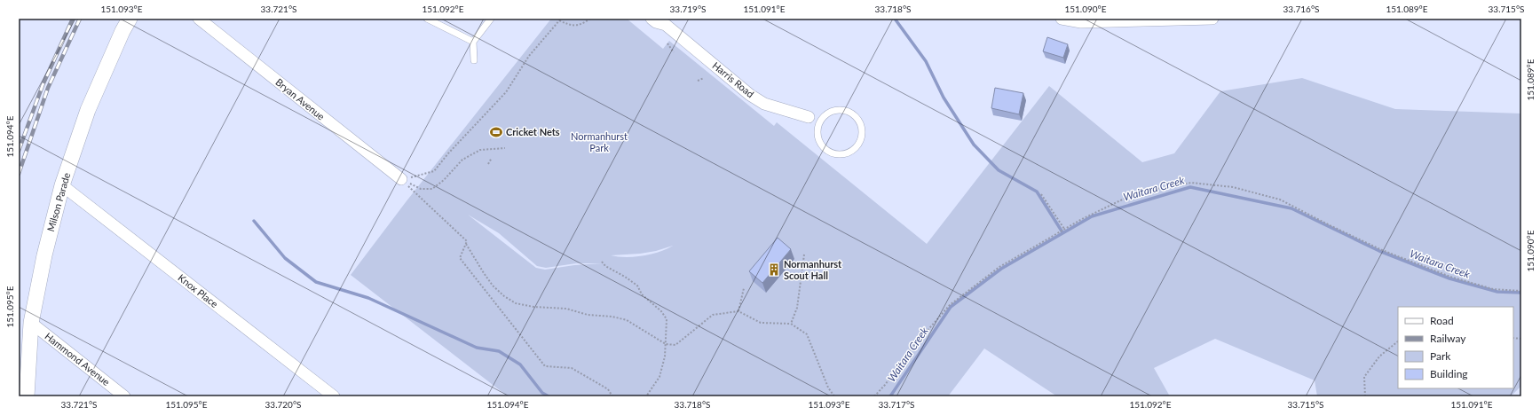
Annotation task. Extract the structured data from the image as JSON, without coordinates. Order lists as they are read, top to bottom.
{
  "streets": {
    "street": [
      "Harris Road",
      "Bryan Avenue",
      "Milson Parade",
      "Knox Place",
      "Hammond Avenue"
    ]
  },
  "crossings": [
    ["Milson Parade", "Knox Place"],
    ["Milson Parade", "Hammond Avenue"]
  ],
  "water": ["Waitara Creek"],
  "parks": ["Normanhurst Park"],
  "places": {
    "sports": ["Cricket Nets"],
    "building": ["Normanhurst Scout Hall"]
  },
  "legend": [
    "Road",
    "Railway",
    "Park",
    "Building"
  ],
  "coordinates": [
    "151.093°E",
    "33.721°S",
    "151.092°E",
    "33.719°S",
    "151.091°E",
    "33.718°S",
    "151.090°E",
    "33.716°S",
    "151.089°E",
    "33.715°S",
    "151.094°E",
    "151.095°E",
    "33.720°S",
    "33.717°S"
  ]
}
